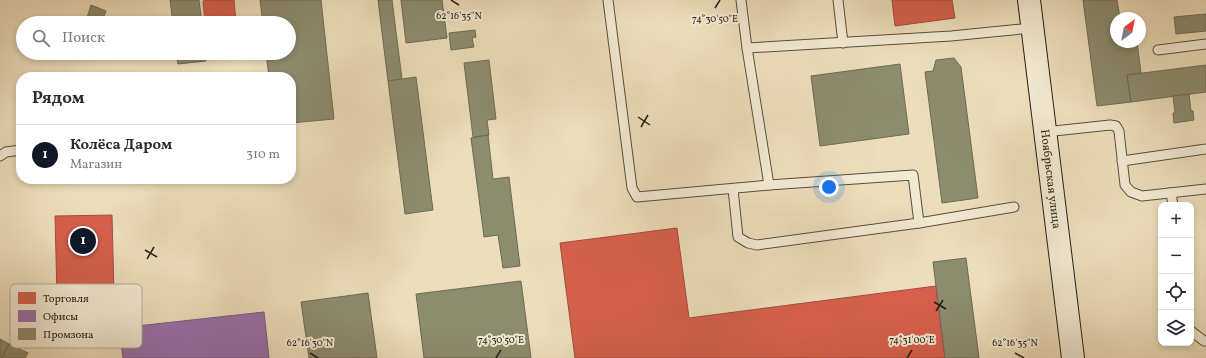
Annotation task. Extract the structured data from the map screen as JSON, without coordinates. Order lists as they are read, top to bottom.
{
  "streets": {
    "main road": ["Ноябрьская улица"]
  },
  "legend": ["Торговля", "Офисы", "Промзона"],
  "north": "top right",
  "page": {
    "search": "Поиск",
    "heading": "Рядом",
    "list": [
      {
        "mark": "1",
        "name": "Колёса Даром",
        "note": "Магазин",
        "value": "310 m"
      }
    ],
    "map_buttons": ["+", "−"],
    "pins": "1"
  },
  "coordinates": [
    "62°16'35\"N",
    "74°30'50\"E",
    "74°31'00\"E",
    "62°16'30\"N"
  ]
}
